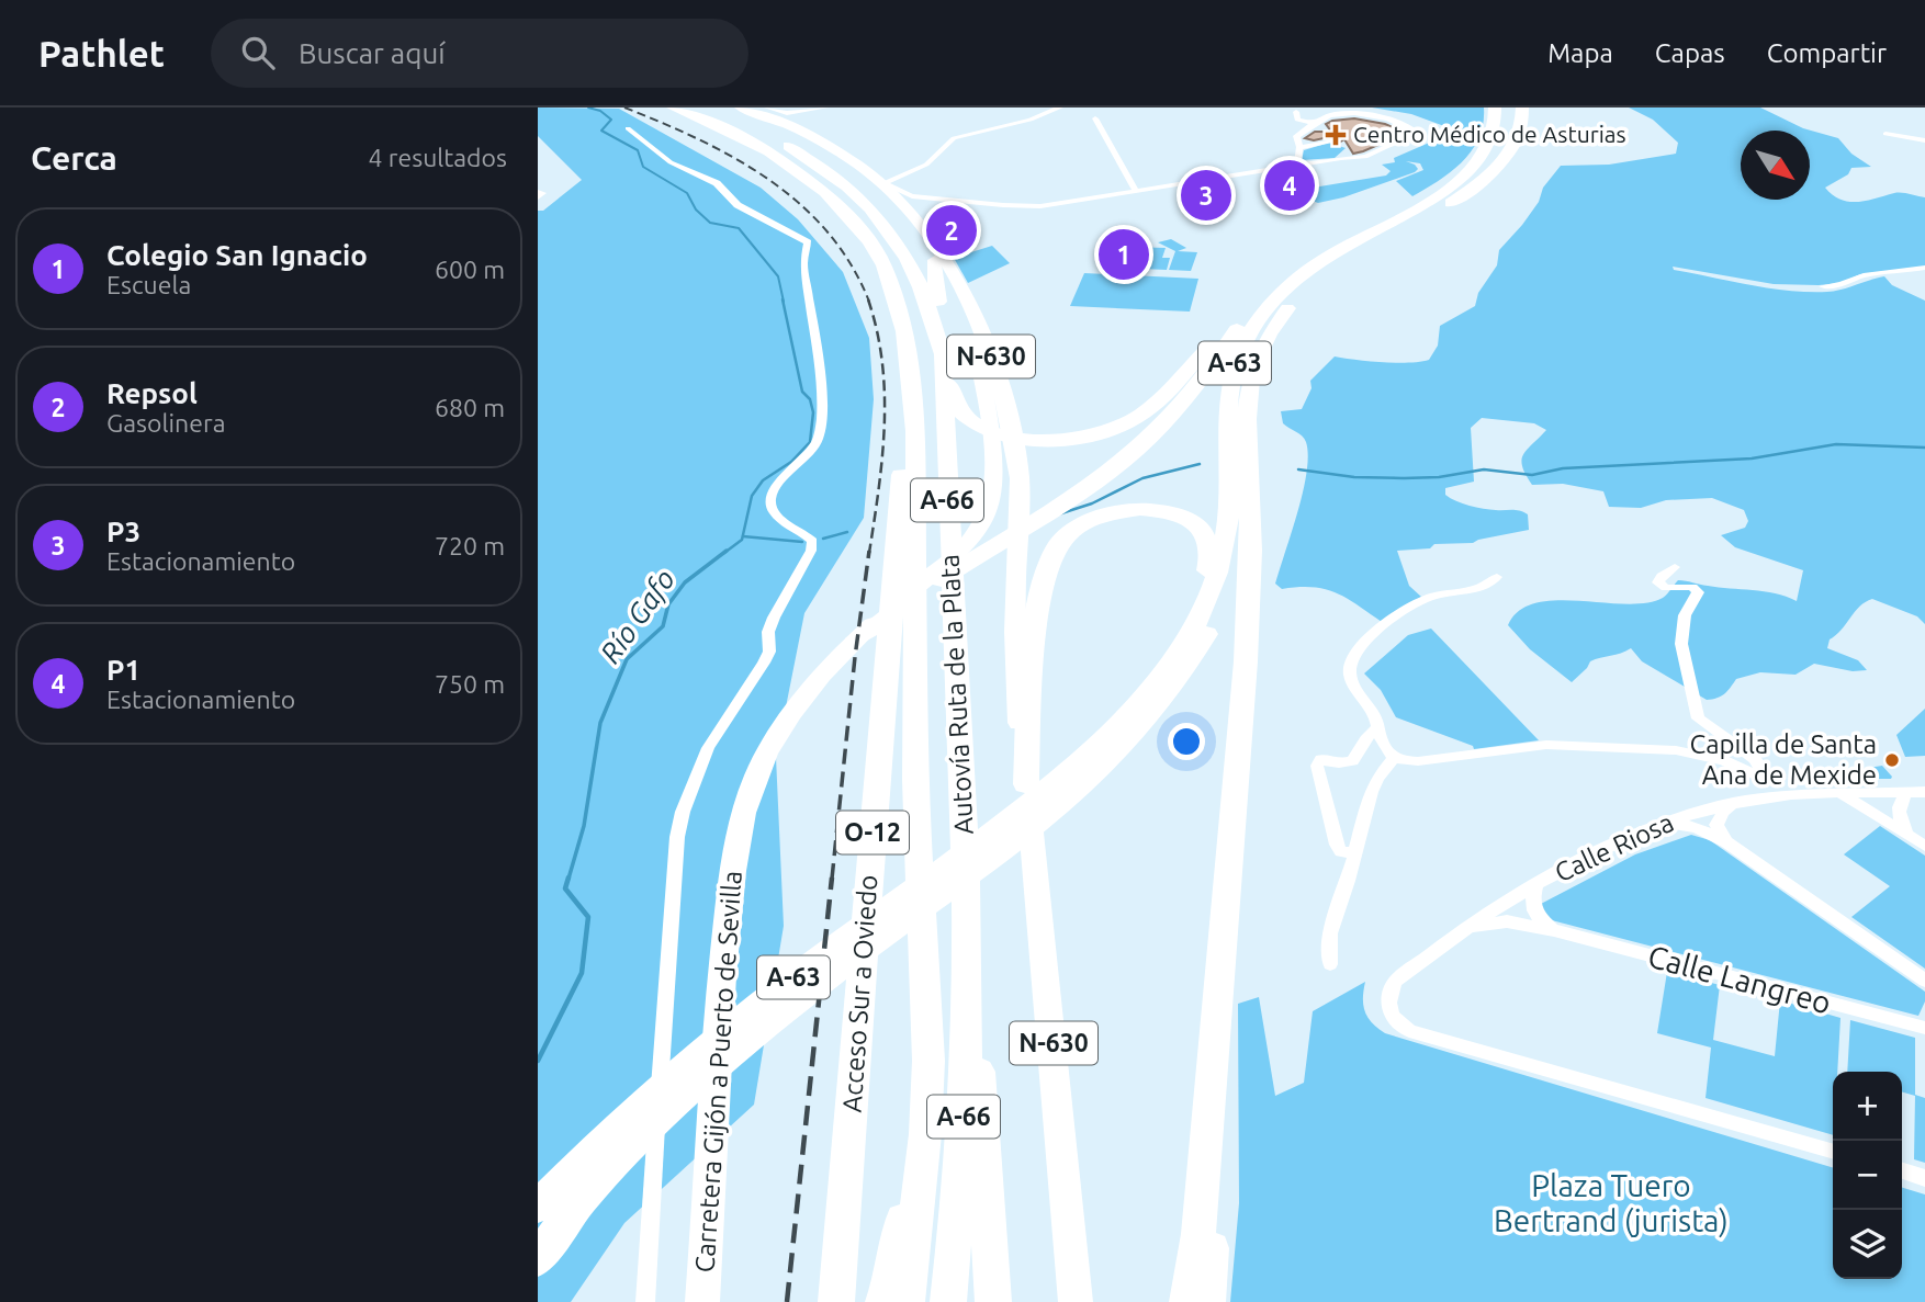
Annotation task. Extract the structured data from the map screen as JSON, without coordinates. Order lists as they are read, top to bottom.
{
  "streets": {
    "highway": [
      "N-630",
      "A-63",
      "A-66",
      "Autovía Ruta de la Plata",
      "O-12",
      "Acceso Sur a Oviedo",
      "Carretera Gijón a Puerto de Sevilla"
    ],
    "street": ["Calle Riosa", "Calle Langreo"]
  },
  "crossings": [
    ["Autovía Ruta de la Plata", "Acceso Sur a Oviedo"]
  ],
  "water": ["Río Gafo"],
  "parks": ["Plaza Tuero Bertrand (jurista)"],
  "places": {
    "health": ["Centro Médico de Asturias"],
    "other": ["Capilla de Santa Ana de Mexide"]
  },
  "north": "bottom right",
  "page": {
    "header": "Pathlet",
    "search": "Buscar aquí",
    "nav": ["Mapa", "Capas", "Compartir"],
    "heading": ["Cerca", "4 resultados"],
    "pins": [
      "4",
      "3",
      "2",
      "1"
    ],
    "list": [
      {
        "mark": "1",
        "name": "Colegio San Ignacio",
        "note": "Escuela",
        "value": "600 m"
      },
      {
        "mark": "2",
        "name": "Repsol",
        "note": "Gasolinera",
        "value": "680 m"
      },
      {
        "mark": "3",
        "name": "P3",
        "note": "Estacionamiento",
        "value": "720 m"
      },
      {
        "mark": "4",
        "name": "P1",
        "note": "Estacionamiento",
        "value": "750 m"
      }
    ],
    "map_buttons": ["+", "−"]
  }
}
